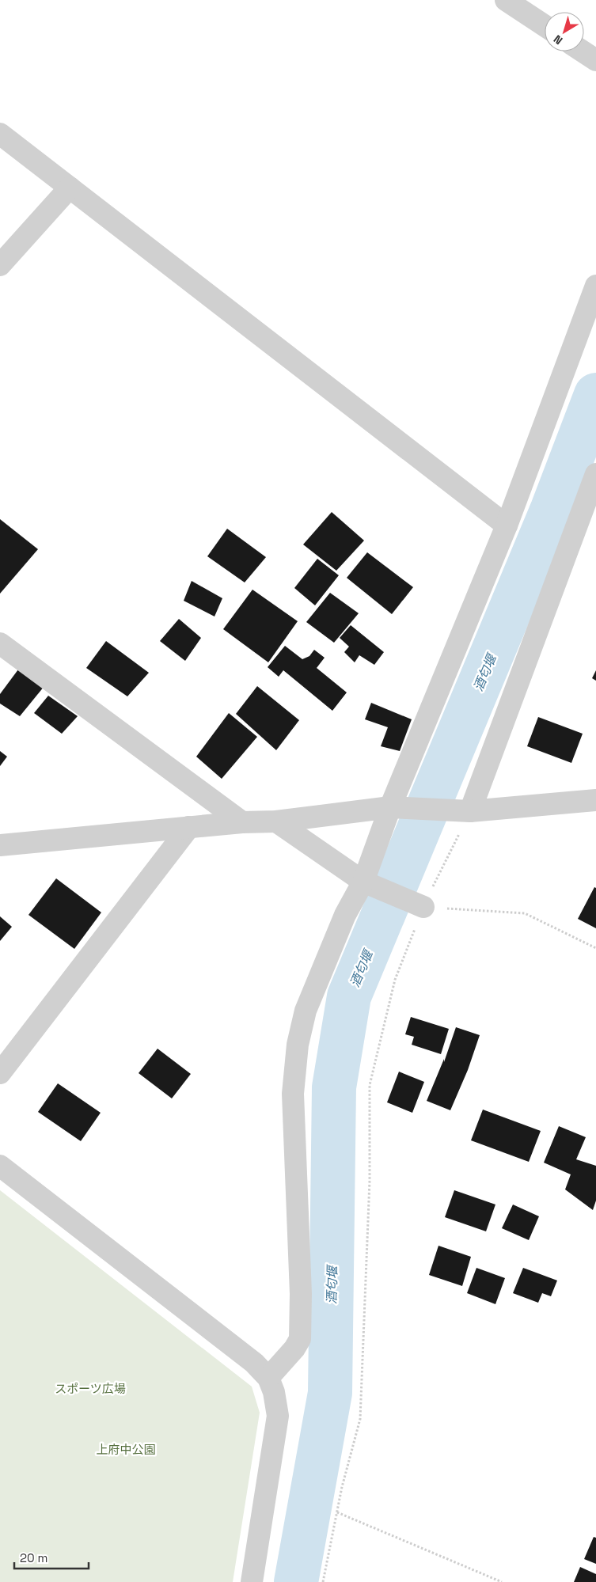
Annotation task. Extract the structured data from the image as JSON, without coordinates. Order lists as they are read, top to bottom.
{
  "water": ["酒匂堰"],
  "parks": ["スポーツ広場", "上府中公園"],
  "scale_bar": "20 m",
  "north": "bottom left"
}
